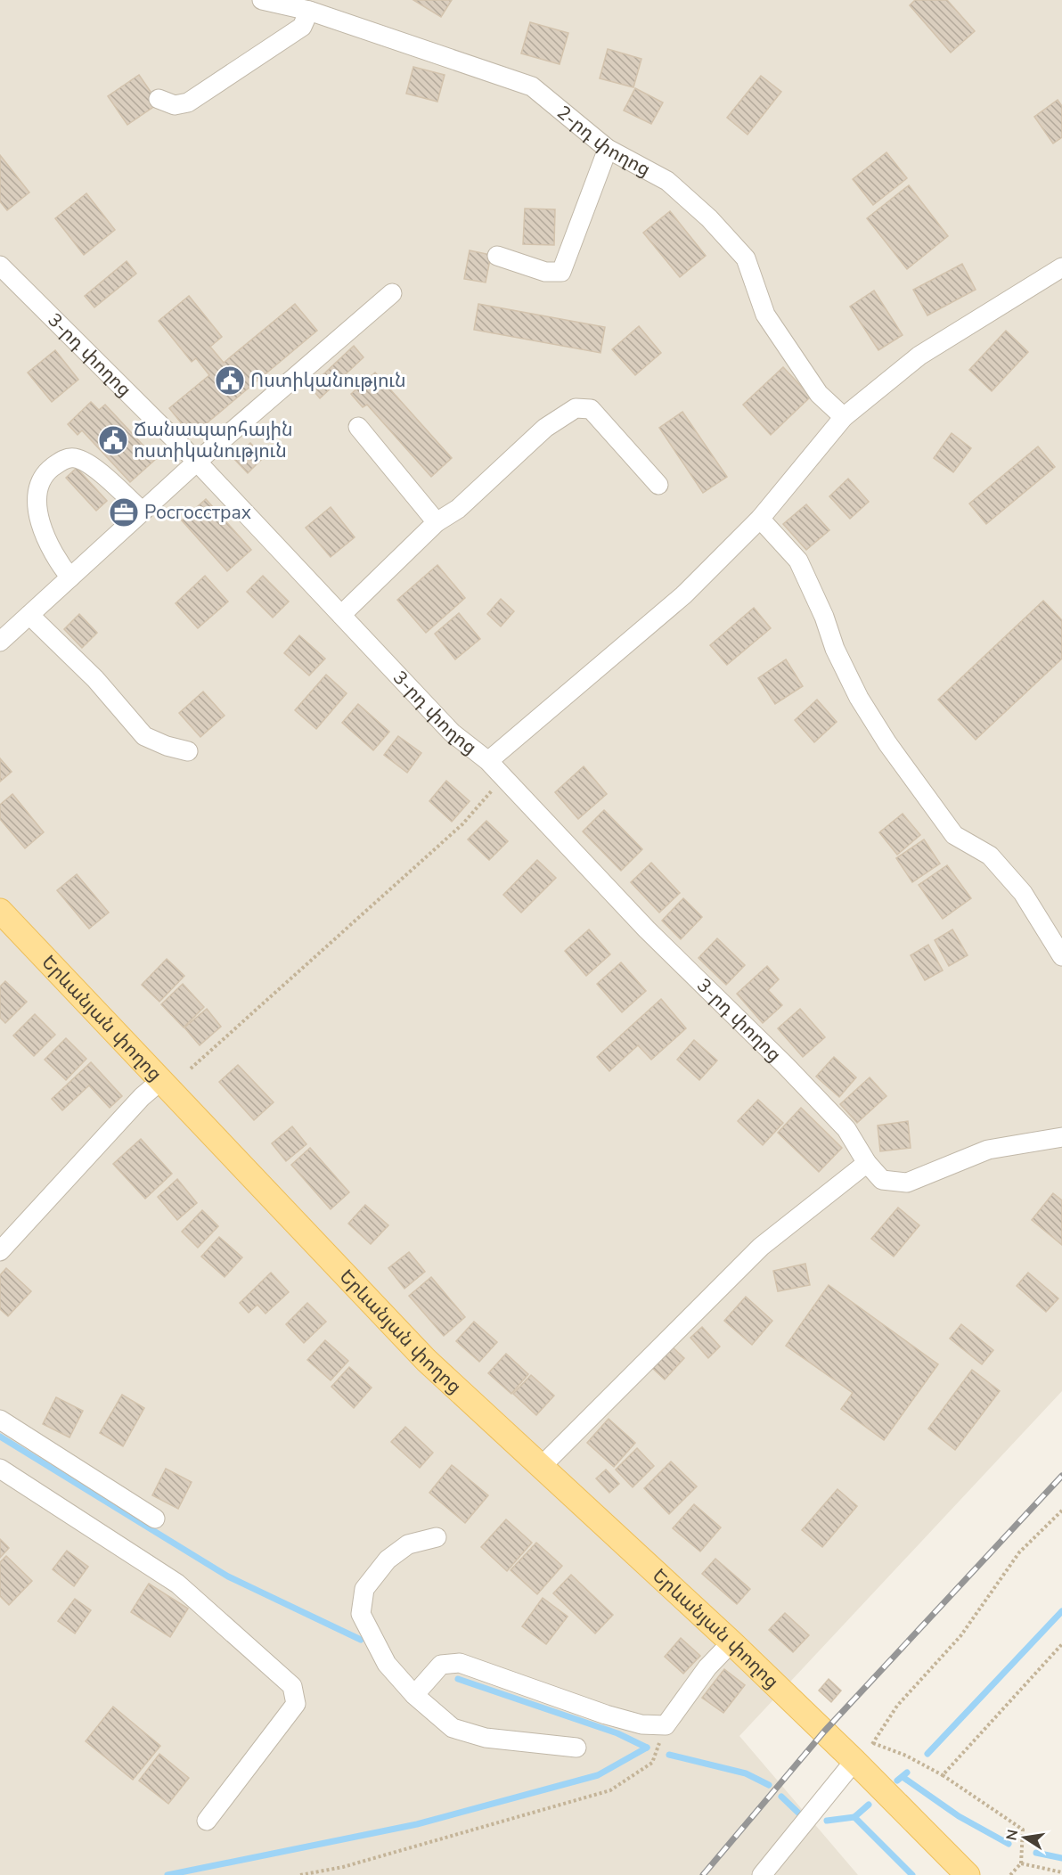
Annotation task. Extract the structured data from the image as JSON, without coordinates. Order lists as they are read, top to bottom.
{
  "streets": {
    "main road": ["Երևանյան փողոց"],
    "street": ["2-րդ փողոց", "3-րդ փողոց"]
  },
  "places": {
    "public building": ["Ոստիկանություն", "Ճանապարհային ոստիկանություն"],
    "office": ["Росгосстрах"]
  },
  "north": "left"
}
